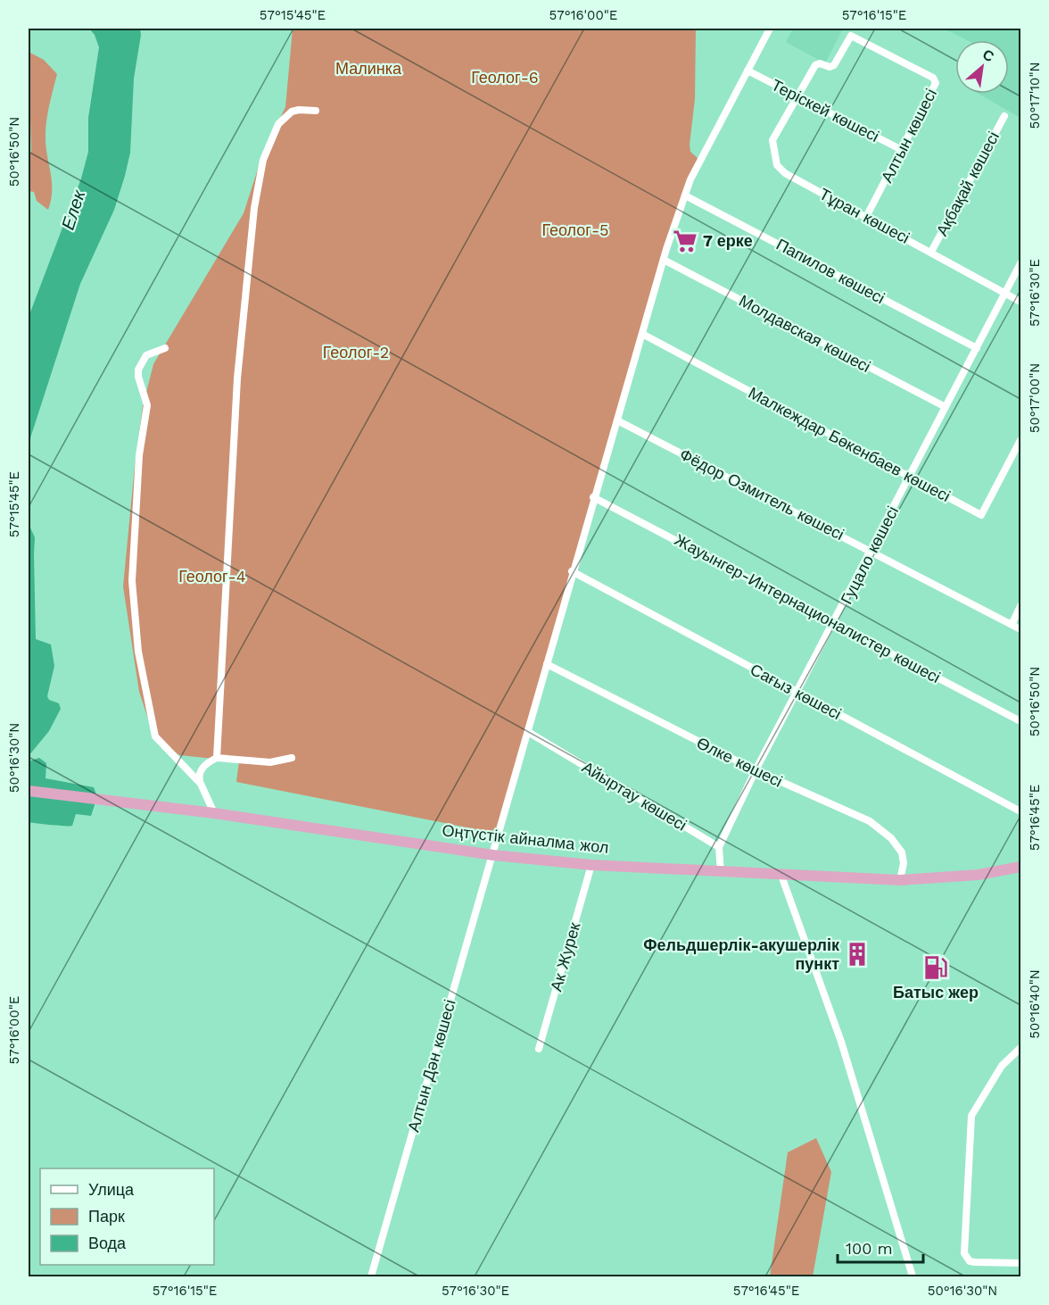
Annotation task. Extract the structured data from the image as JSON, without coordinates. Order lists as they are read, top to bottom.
{
  "streets": {
    "highway": ["Оңтүстік айналма жол"],
    "street": [
      "Теріскей көшесі",
      "Алтын көшесі",
      "Ақбақай көшесі",
      "Тұран көшесі",
      "Папилов көшесі",
      "Молдавская көшесі",
      "Малкеждар Бөкенбаев көшесі",
      "Фёдор Озмитель көшесі",
      "Гуцало көшесі",
      "Жауынгер-Интернационалистер көшесі",
      "Сағыз көшесі",
      "Өлке көшесі",
      "Айыртау көшесі",
      "Ак Журек",
      "Алтын Дән көшесі"
    ]
  },
  "crossings": [
    ["Теріскей көшесі", "Алтын көшесі"],
    ["Теріскей көшесі", "Тұран көшесі"],
    ["Теріскей көшесі", "Алтын Дән көшесі"],
    ["Алтын көшесі", "Тұран көшесі"],
    ["Ақбақай көшесі", "Тұран көшесі"],
    ["Тұран көшесі", "Гуцало көшесі"],
    ["Папилов көшесі", "Гуцало көшесі"],
    ["Папилов көшесі", "Алтын Дән көшесі"],
    ["Молдавская көшесі", "Гуцало көшесі"],
    ["Молдавская көшесі", "Алтын Дән көшесі"],
    ["Малкеждар Бөкенбаев көшесі", "Гуцало көшесі"],
    ["Малкеждар Бөкенбаев көшесі", "Алтын Дән көшесі"],
    ["Фёдор Озмитель көшесі", "Гуцало көшесі"],
    ["Фёдор Озмитель көшесі", "Алтын Дән көшесі"],
    ["Гуцало көшесі", "Жауынгер-Интернационалистер көшесі"],
    ["Гуцало көшесі", "Сағыз көшесі"],
    ["Гуцало көшесі", "Өлке көшесі"],
    ["Гуцало көшесі", "Айыртау көшесі"],
    ["Жауынгер-Интернационалистер көшесі", "Алтын Дән көшесі"],
    ["Сағыз көшесі", "Алтын Дән көшесі"],
    ["Өлке көшесі", "Оңтүстік айналма жол"],
    ["Өлке көшесі", "Алтын Дән көшесі"],
    ["Айыртау көшесі", "Алтын Дән көшесі"],
    ["Оңтүстік айналма жол", "Ак Журек"],
    ["Оңтүстік айналма жол", "Алтын Дән көшесі"]
  ],
  "water": ["Елек"],
  "parks": [
    "Малинка",
    "Геолог-6",
    "Геолог-5",
    "Геолог-2",
    "Геолог-4"
  ],
  "places": {
    "supermarket": ["7 ерке"],
    "building": ["Фельдшерлік-акушерлік пункт"],
    "fuel station": ["Батыс жер"]
  },
  "legend": ["Улица", "Парк", "Вода"],
  "scale_bar": "100 m",
  "north": "top right",
  "coordinates": [
    "57°15'45\"E",
    "57°16'00\"E",
    "57°16'15\"E",
    "50°17'10\"N",
    "50°16'50\"N",
    "57°16'30\"E",
    "50°17'00\"N",
    "50°16'30\"N",
    "57°16'45\"E",
    "50°16'40\"N"
  ]
}
